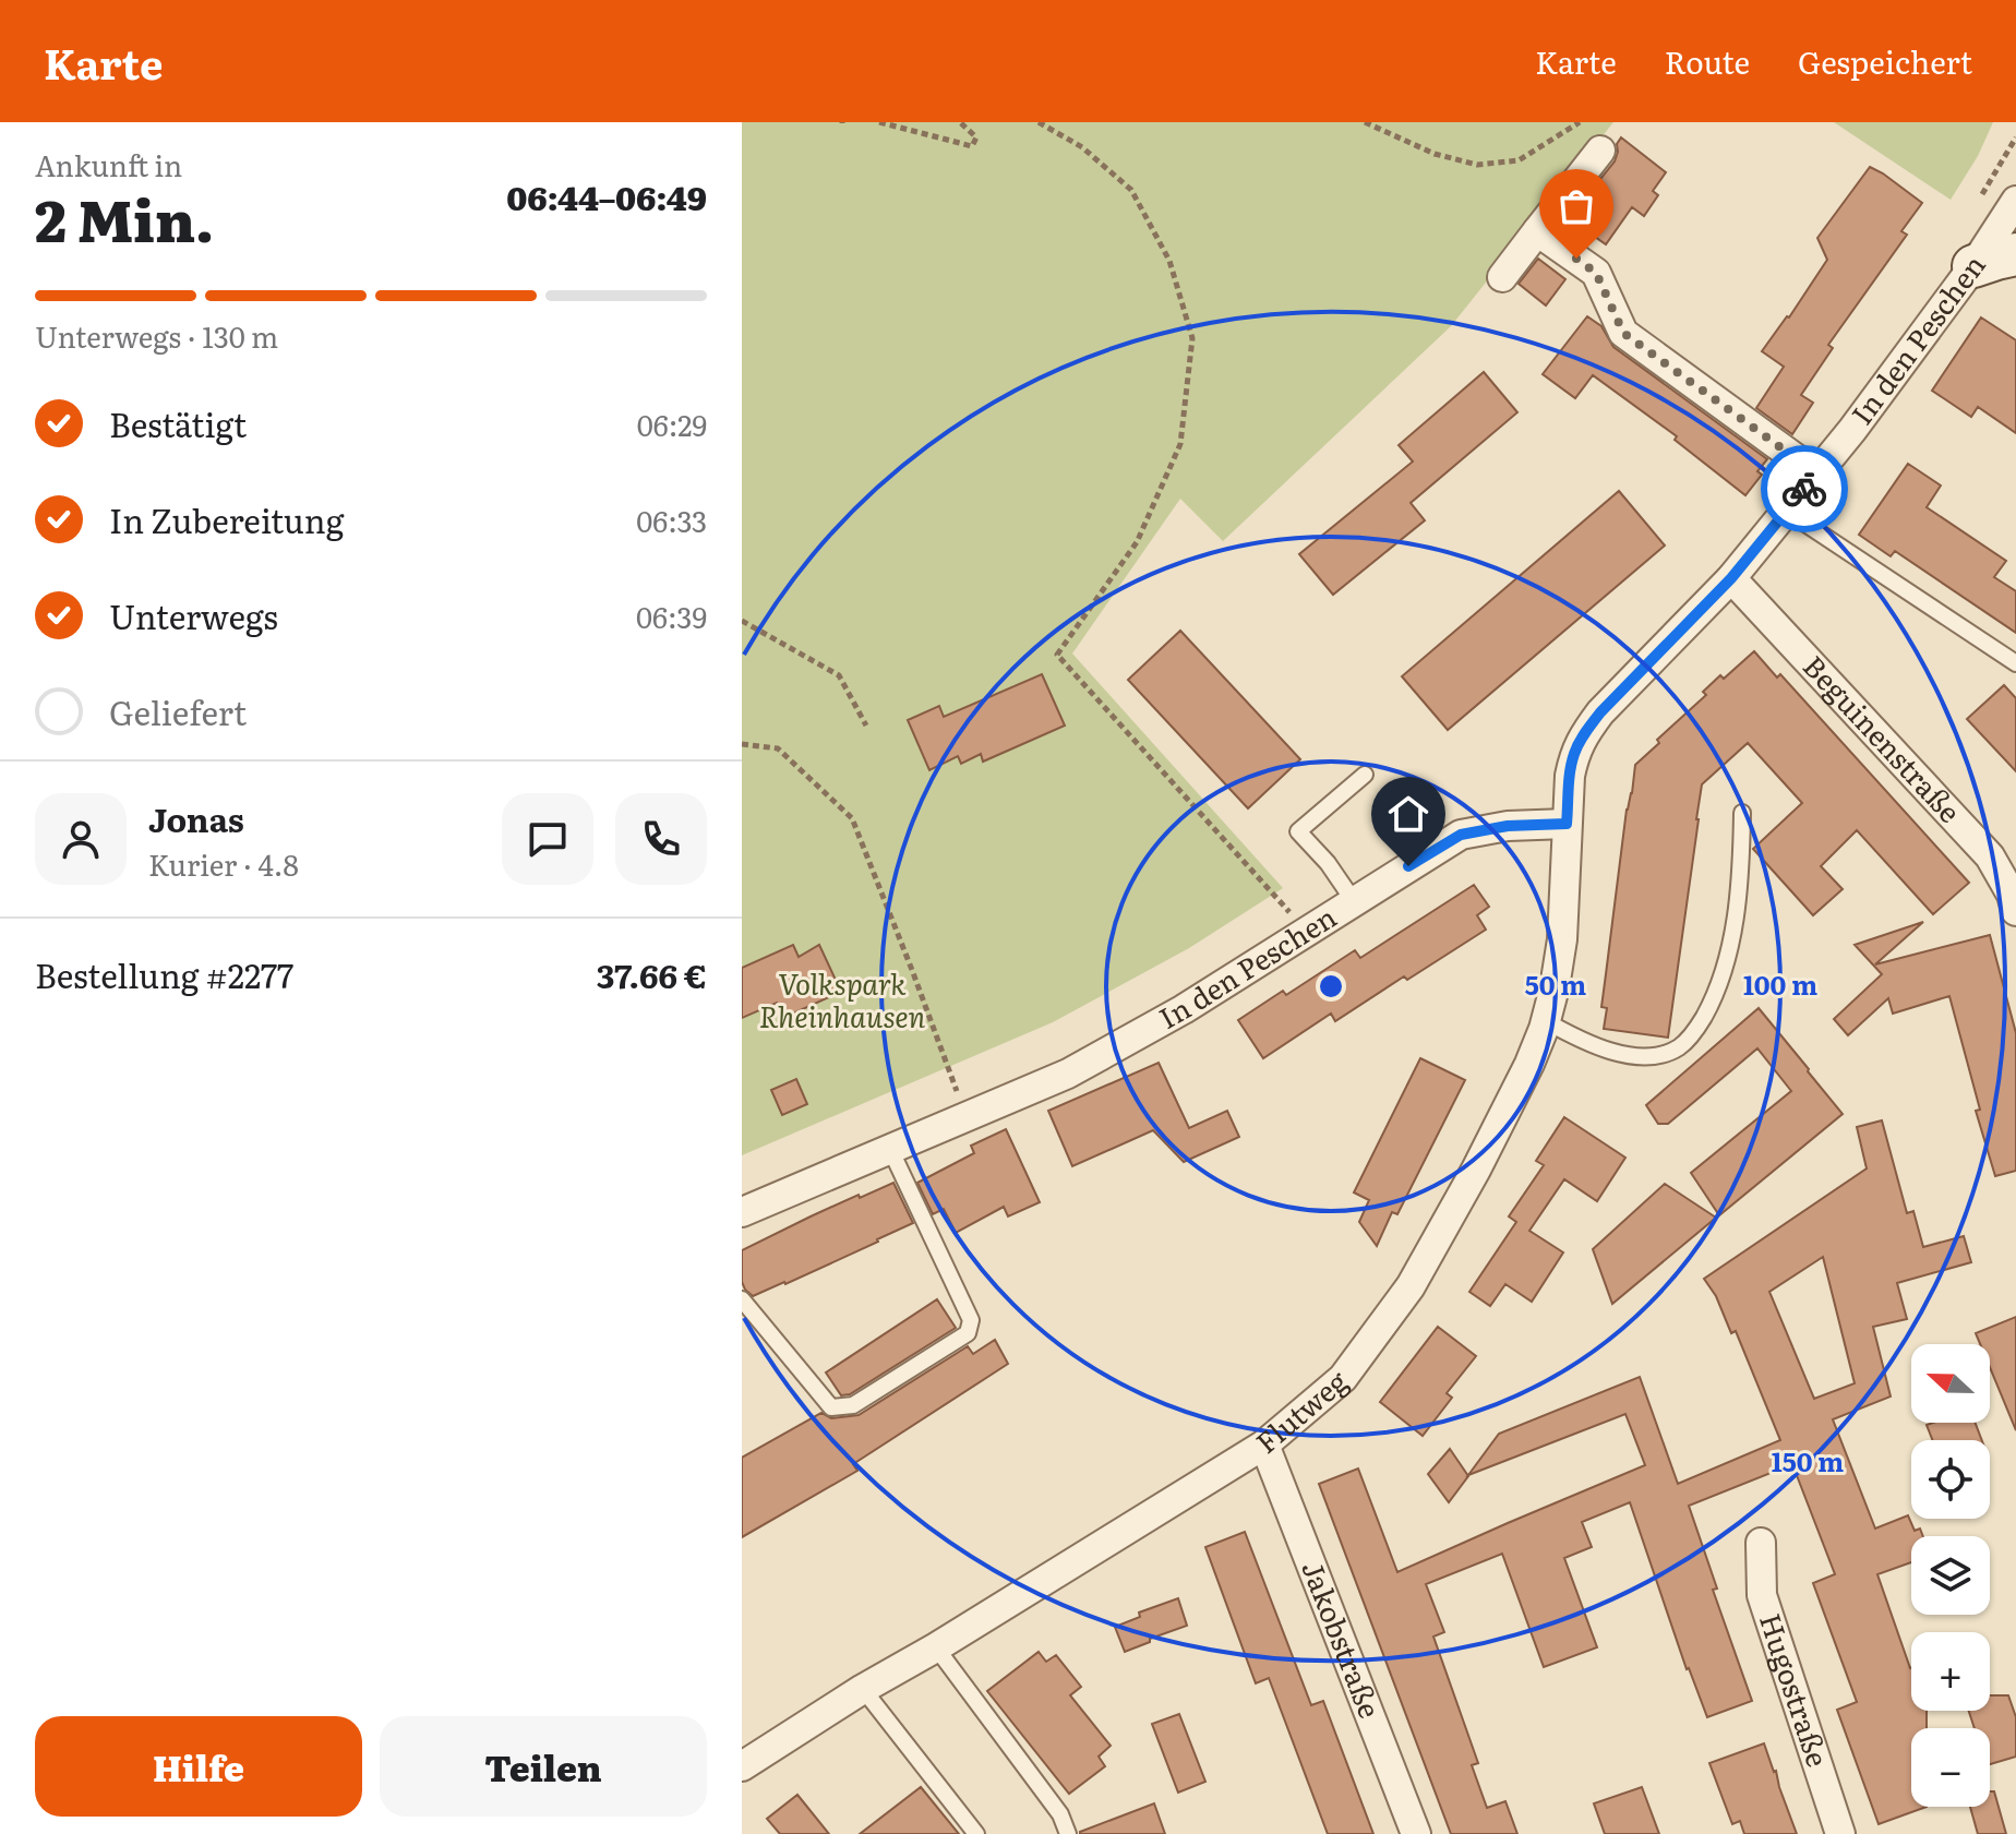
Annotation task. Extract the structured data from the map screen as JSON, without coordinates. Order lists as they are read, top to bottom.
{
  "streets": {
    "street": [
      "In den Peschen",
      "Beguinenstraße",
      "Flutweg",
      "Jakobstraße",
      "Hugostraße"
    ]
  },
  "crossings": [
    ["In den Peschen", "Beguinenstraße"],
    ["In den Peschen", "Flutweg"],
    ["Flutweg", "Jakobstraße"]
  ],
  "parks": ["Volkspark Rheinhausen"],
  "north": "left",
  "page": {
    "header": "Karte",
    "nav": ["Karte", "Route", "Gespeichert"],
    "heading": ["2 Min.", "Ankunft in", "06:44–06:49"],
    "panel": [
      "Jonas",
      "Kurier · 4.8",
      "Bestellung #2277",
      "37.66 €"
    ],
    "bar": "Unterwegs · 130 m",
    "list": [
      ["Bestätigt", "06:29"],
      ["In Zubereitung", "06:33"],
      ["Unterwegs", "06:39"],
      "Geliefert"
    ],
    "map_buttons": ["+", "−"],
    "buttons": ["Hilfe", "Teilen"]
  },
  "rings": ["50 m", "100 m", "150 m"]
}
